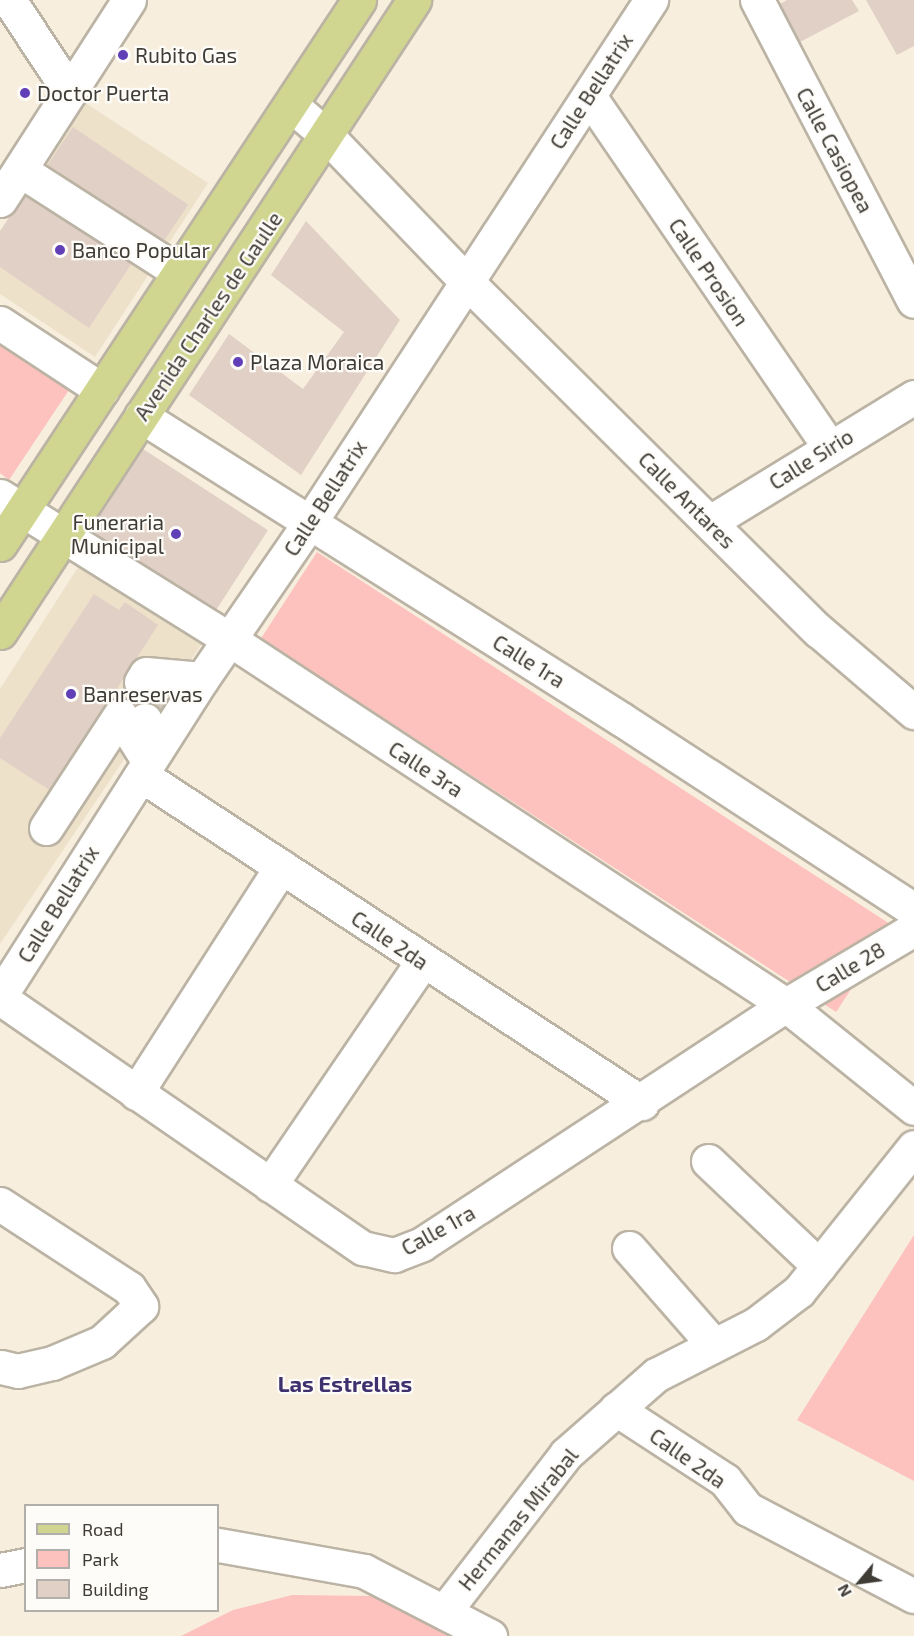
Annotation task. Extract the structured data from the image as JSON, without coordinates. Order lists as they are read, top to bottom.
{
  "streets": {
    "main road": ["Avenida Charles de Gaulle"],
    "street": [
      "Calle Bellatrix",
      "Calle Casiopea",
      "Calle Prosion",
      "Calle Sirio",
      "Calle Antares",
      "Calle 1ra",
      "Calle 3ra",
      "Calle 2da",
      "Calle 28",
      "Hermanas Mirabal"
    ]
  },
  "crossings": [
    ["Calle Bellatrix", "Calle Prosion"],
    ["Calle Bellatrix", "Calle Antares"],
    ["Calle Bellatrix", "Calle 1ra"],
    ["Calle Bellatrix", "Calle 3ra"],
    ["Calle Bellatrix", "Calle 2da"],
    ["Calle Prosion", "Calle Sirio"],
    ["Avenida Charles de Gaulle", "Calle Antares"],
    ["Avenida Charles de Gaulle", "Calle 1ra"],
    ["Avenida Charles de Gaulle", "Calle 3ra"],
    ["Calle Sirio", "Calle Antares"],
    ["Calle 1ra", "Calle 3ra"],
    ["Calle 1ra", "Calle 2da"],
    ["Calle 1ra", "Calle 28"],
    ["Calle 3ra", "Calle 28"],
    ["Calle 2da", "Hermanas Mirabal"]
  ],
  "districts": ["Las Estrellas"],
  "places": [
    "Rubito Gas",
    "Doctor Puerta",
    "Banco Popular",
    "Plaza Moraica",
    "Funeraria Municipal",
    "Banreservas"
  ],
  "legend": ["Road", "Park", "Building"],
  "north": "bottom left"
}
